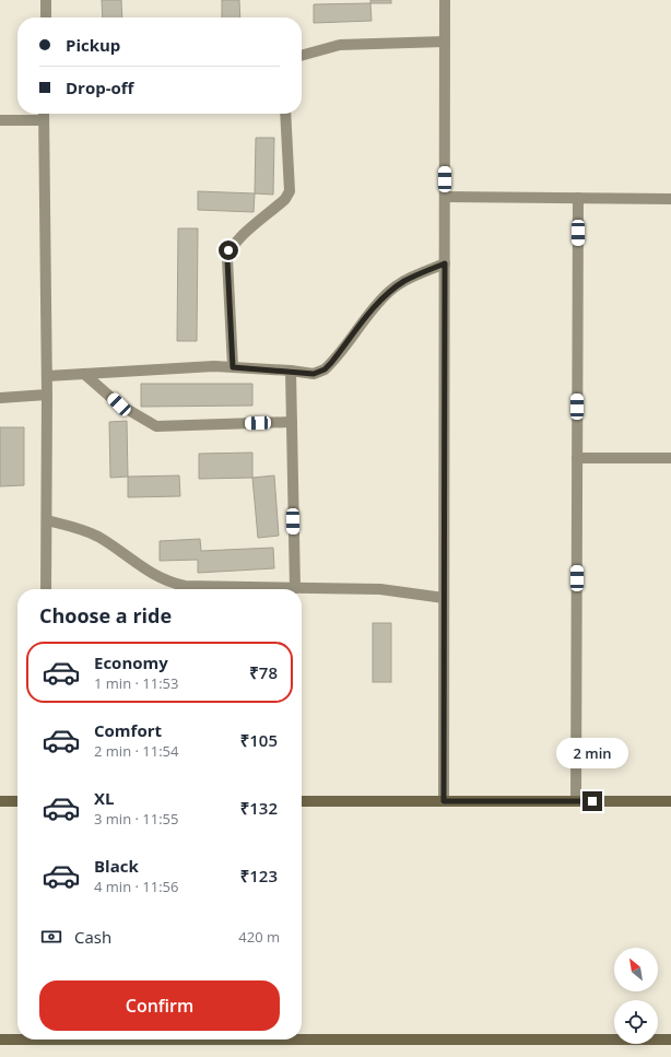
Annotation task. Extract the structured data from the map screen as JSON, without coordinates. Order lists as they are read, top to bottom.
{
  "north": "top left",
  "page": {
    "banner": ["Pickup", "Drop-off"],
    "heading": "Choose a ride",
    "list": [
      {
        "name": "Economy",
        "note": "1 min · 11:53",
        "value": "₹78"
      },
      {
        "name": "Comfort",
        "note": "2 min · 11:54",
        "value": "₹105"
      },
      {
        "name": "XL",
        "note": "3 min · 11:55",
        "value": "₹132"
      },
      {
        "name": "Black",
        "note": "4 min · 11:56",
        "value": "₹123"
      }
    ],
    "bubble": "2 min",
    "pay": ["Cash", "420 m"],
    "buttons": "Confirm"
  }
}
